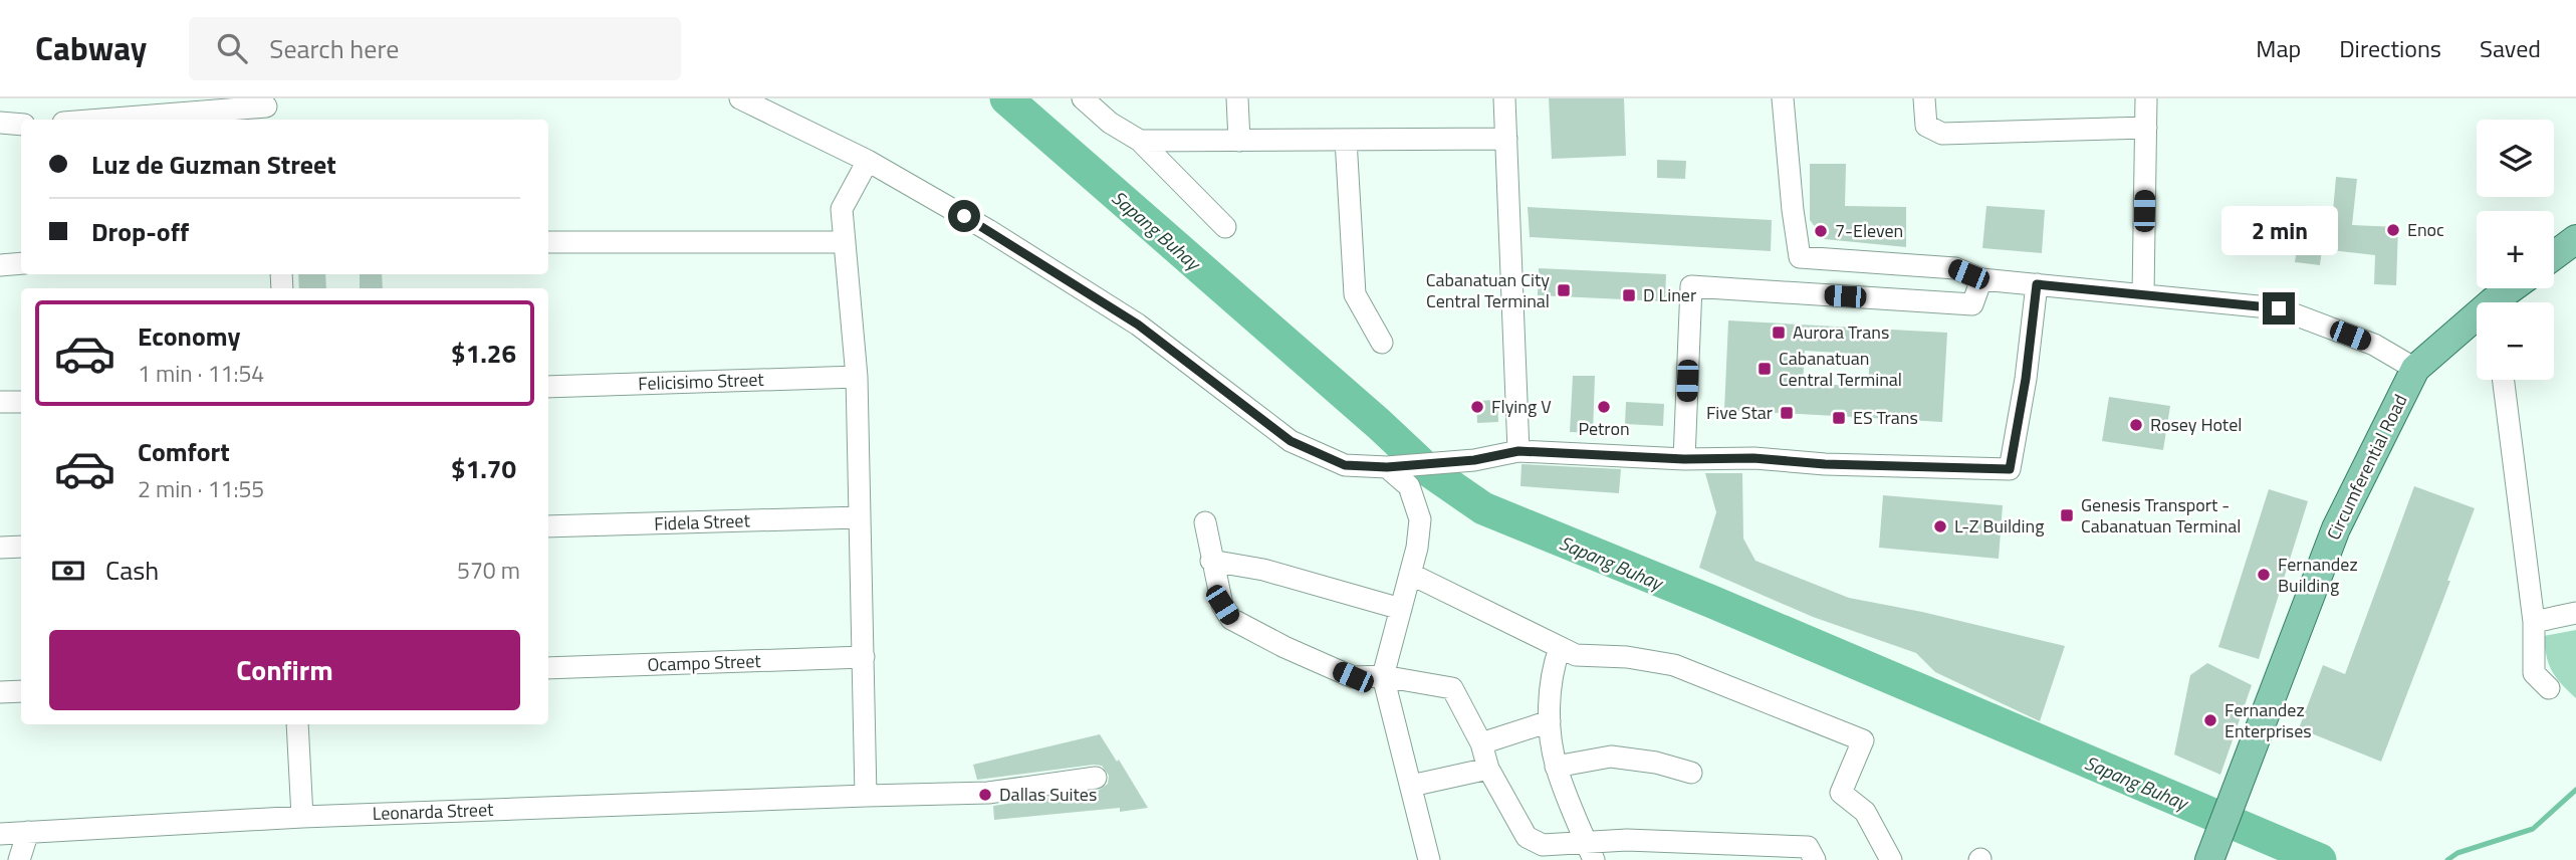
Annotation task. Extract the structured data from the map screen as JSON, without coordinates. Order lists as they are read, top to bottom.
{
  "streets": {
    "main road": ["Circumferential Road"],
    "street": [
      "Felicisimo Street",
      "Fidela Street",
      "Ocampo Street",
      "Leonarda Street"
    ]
  },
  "water": ["Sapang Buhay"],
  "places": {
    "other": [
      "Enoc",
      "7-Eleven",
      "Flying V",
      "Petron",
      "Rosey Hotel",
      "L-Z Building",
      "Fernandez Building",
      "Fernandez Enterprises",
      "Dallas Suites"
    ],
    "transit": [
      "Cabanatuan City Central Terminal",
      "D Liner",
      "Aurora Trans",
      "Cabanatuan Central Terminal",
      "Five Star",
      "ES Trans",
      "Genesis Transport - Cabanatuan Terminal"
    ]
  },
  "page": {
    "header": "Cabway",
    "search": "Search here",
    "nav": ["Map", "Directions", "Saved"],
    "map_buttons": ["+", "−"],
    "banner": ["Luz de Guzman Street", "Drop-off"],
    "bubble": "2 min",
    "list": [
      {
        "name": "Economy",
        "note": "1 min · 11:54",
        "value": "$1.26"
      },
      {
        "name": "Comfort",
        "note": "2 min · 11:55",
        "value": "$1.70"
      }
    ],
    "pay": ["Cash", "570 m"],
    "buttons": "Confirm"
  }
}
